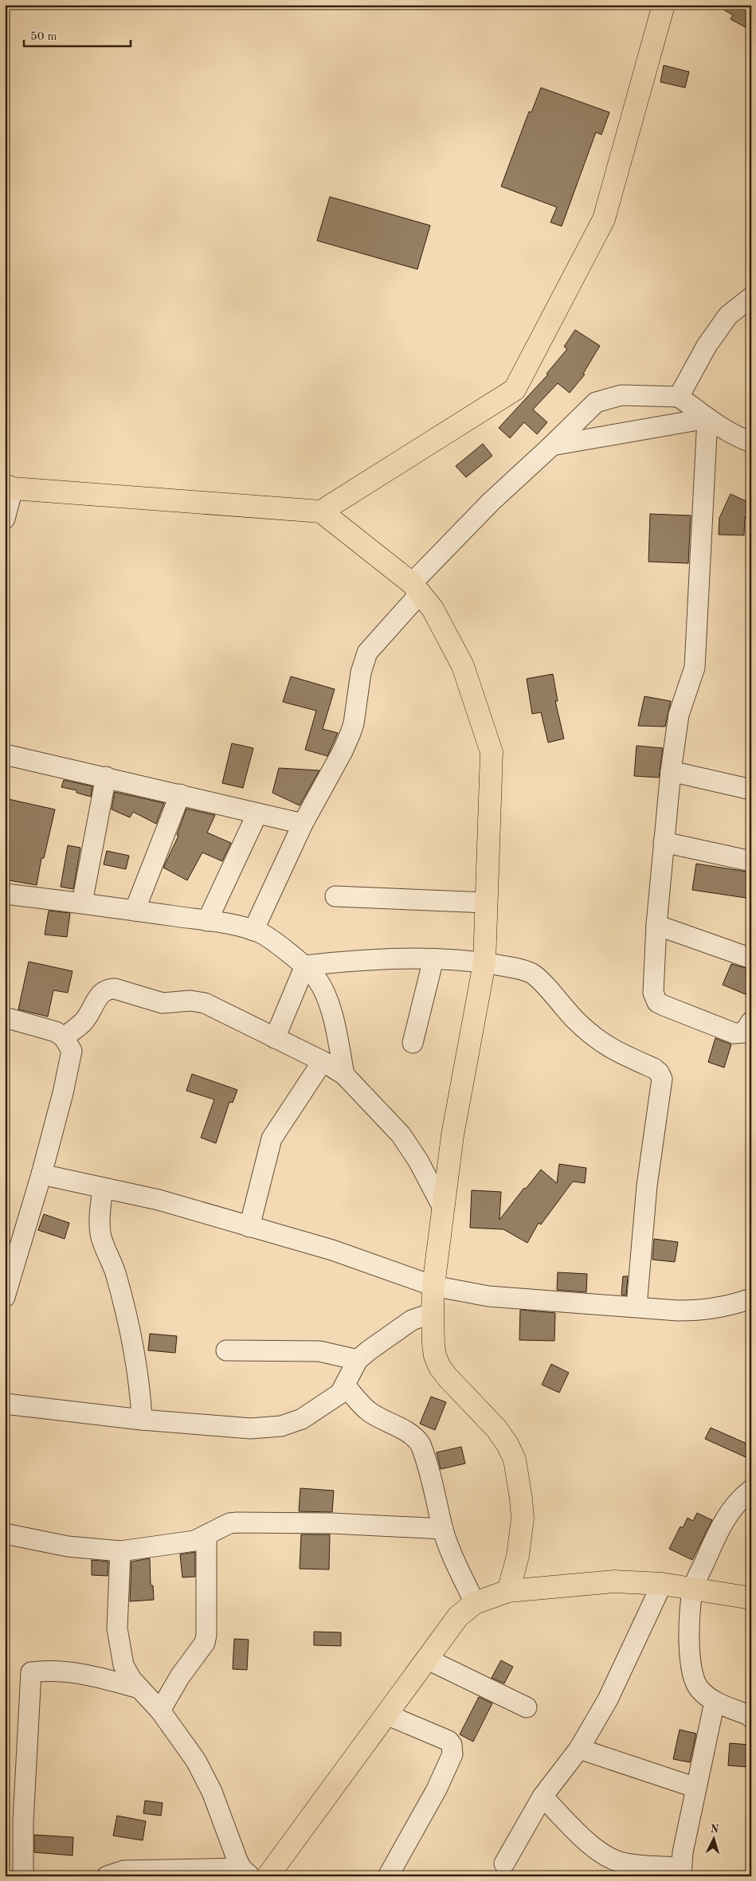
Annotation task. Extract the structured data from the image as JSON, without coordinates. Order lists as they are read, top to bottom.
{
  "scale_bar": "50 m",
  "north": "top"
}
